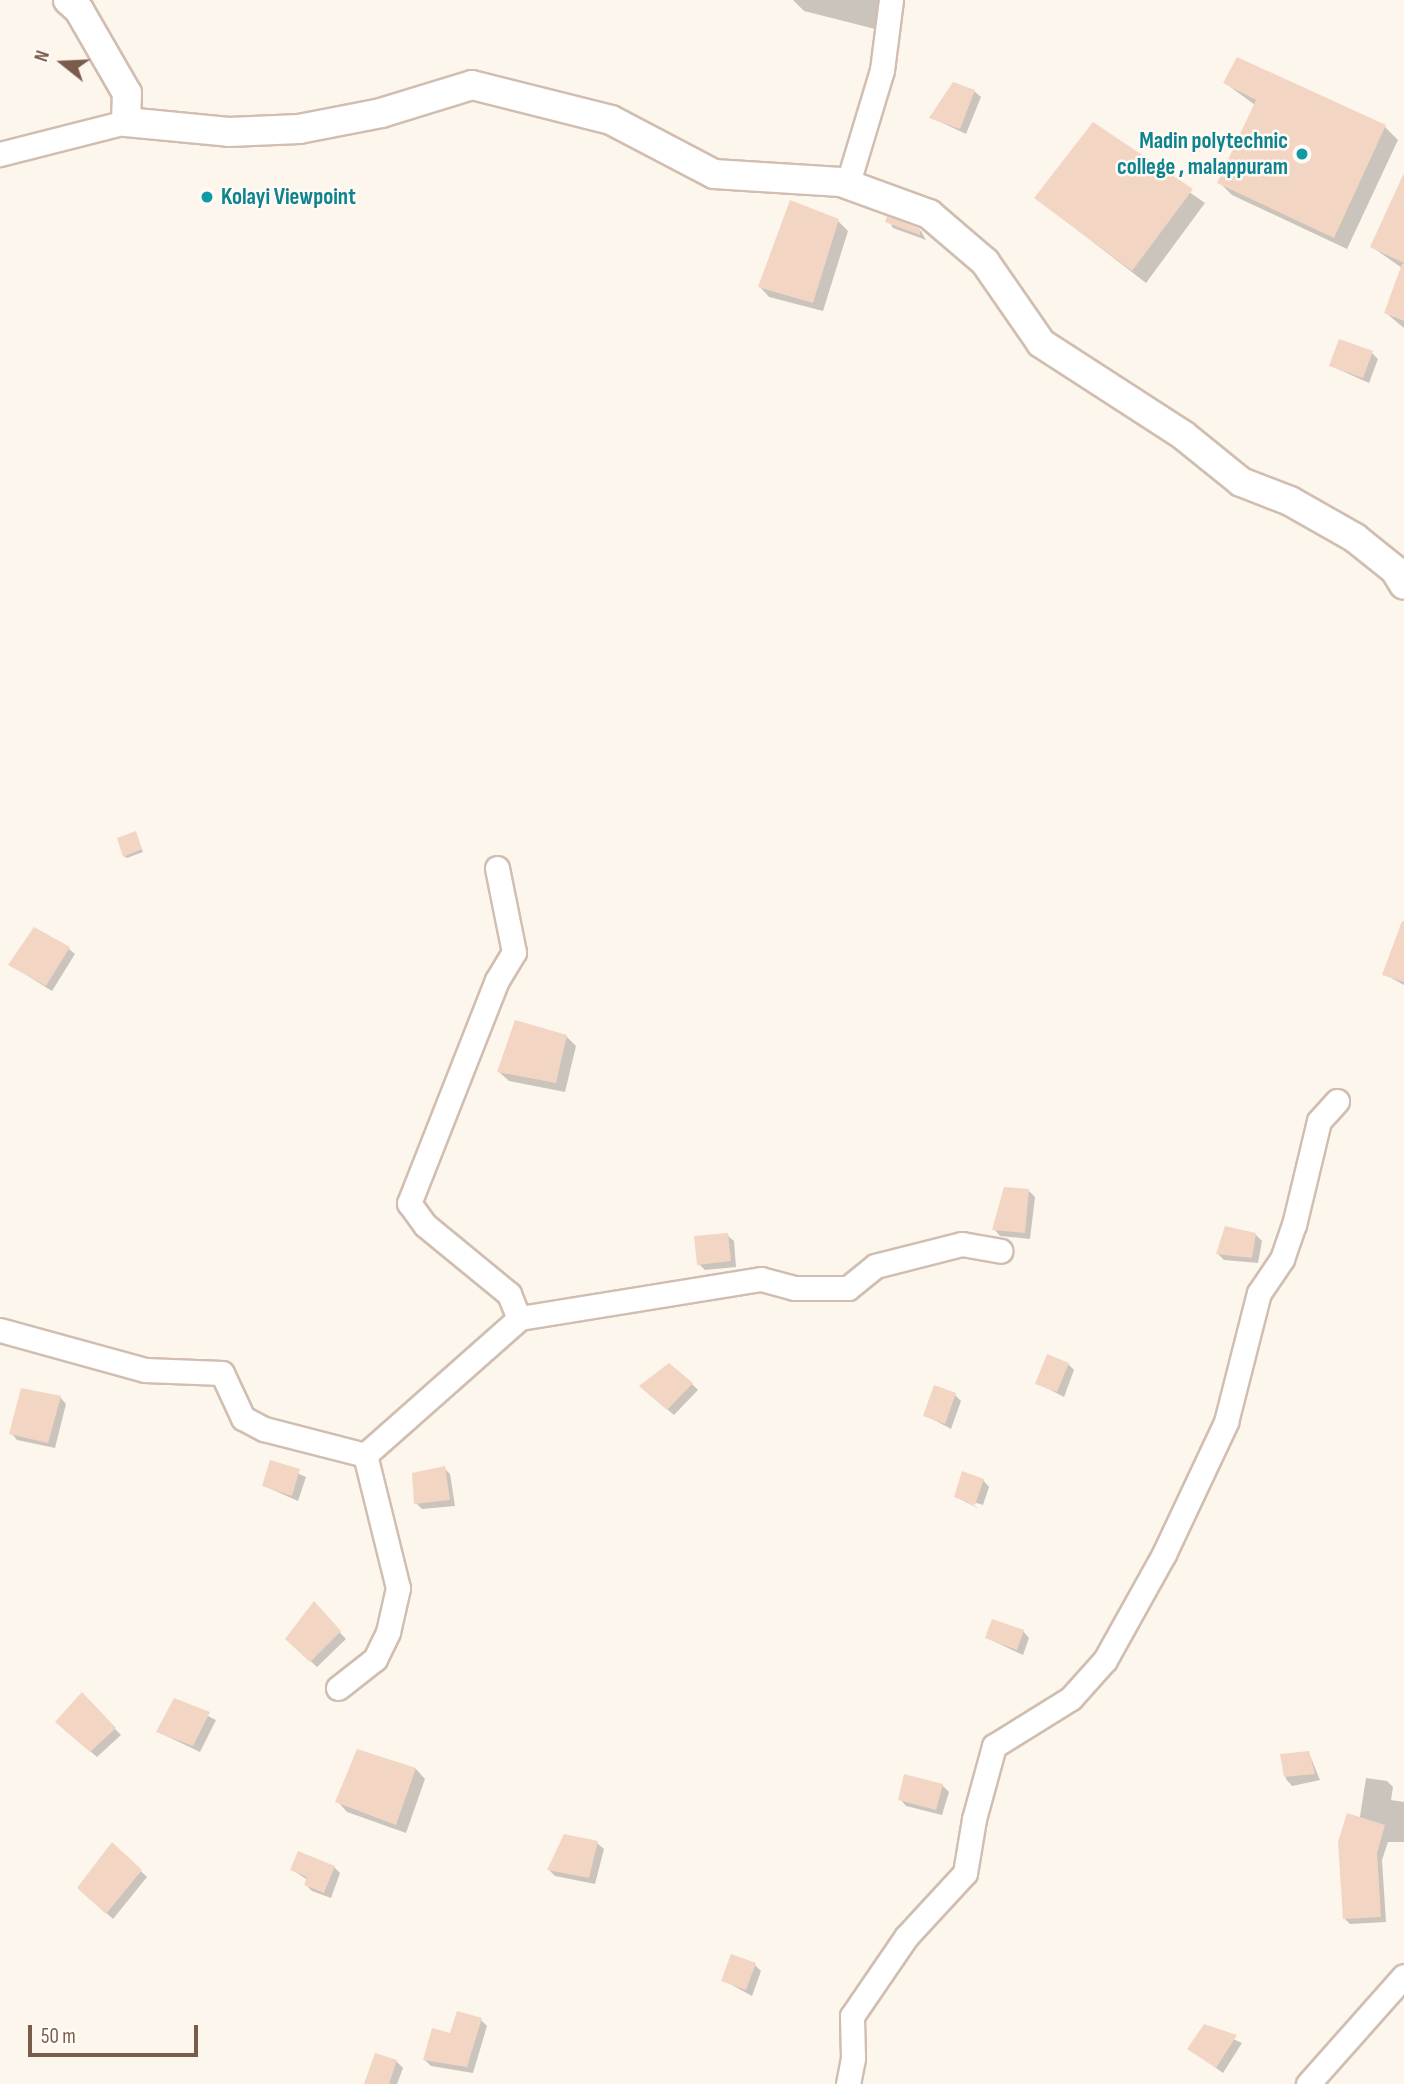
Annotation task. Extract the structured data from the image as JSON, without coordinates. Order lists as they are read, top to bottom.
{
  "places": ["Madin polytechnic college , malappuram", "Kolayi Viewpoint"],
  "scale_bar": "50 m",
  "north": "left"
}
